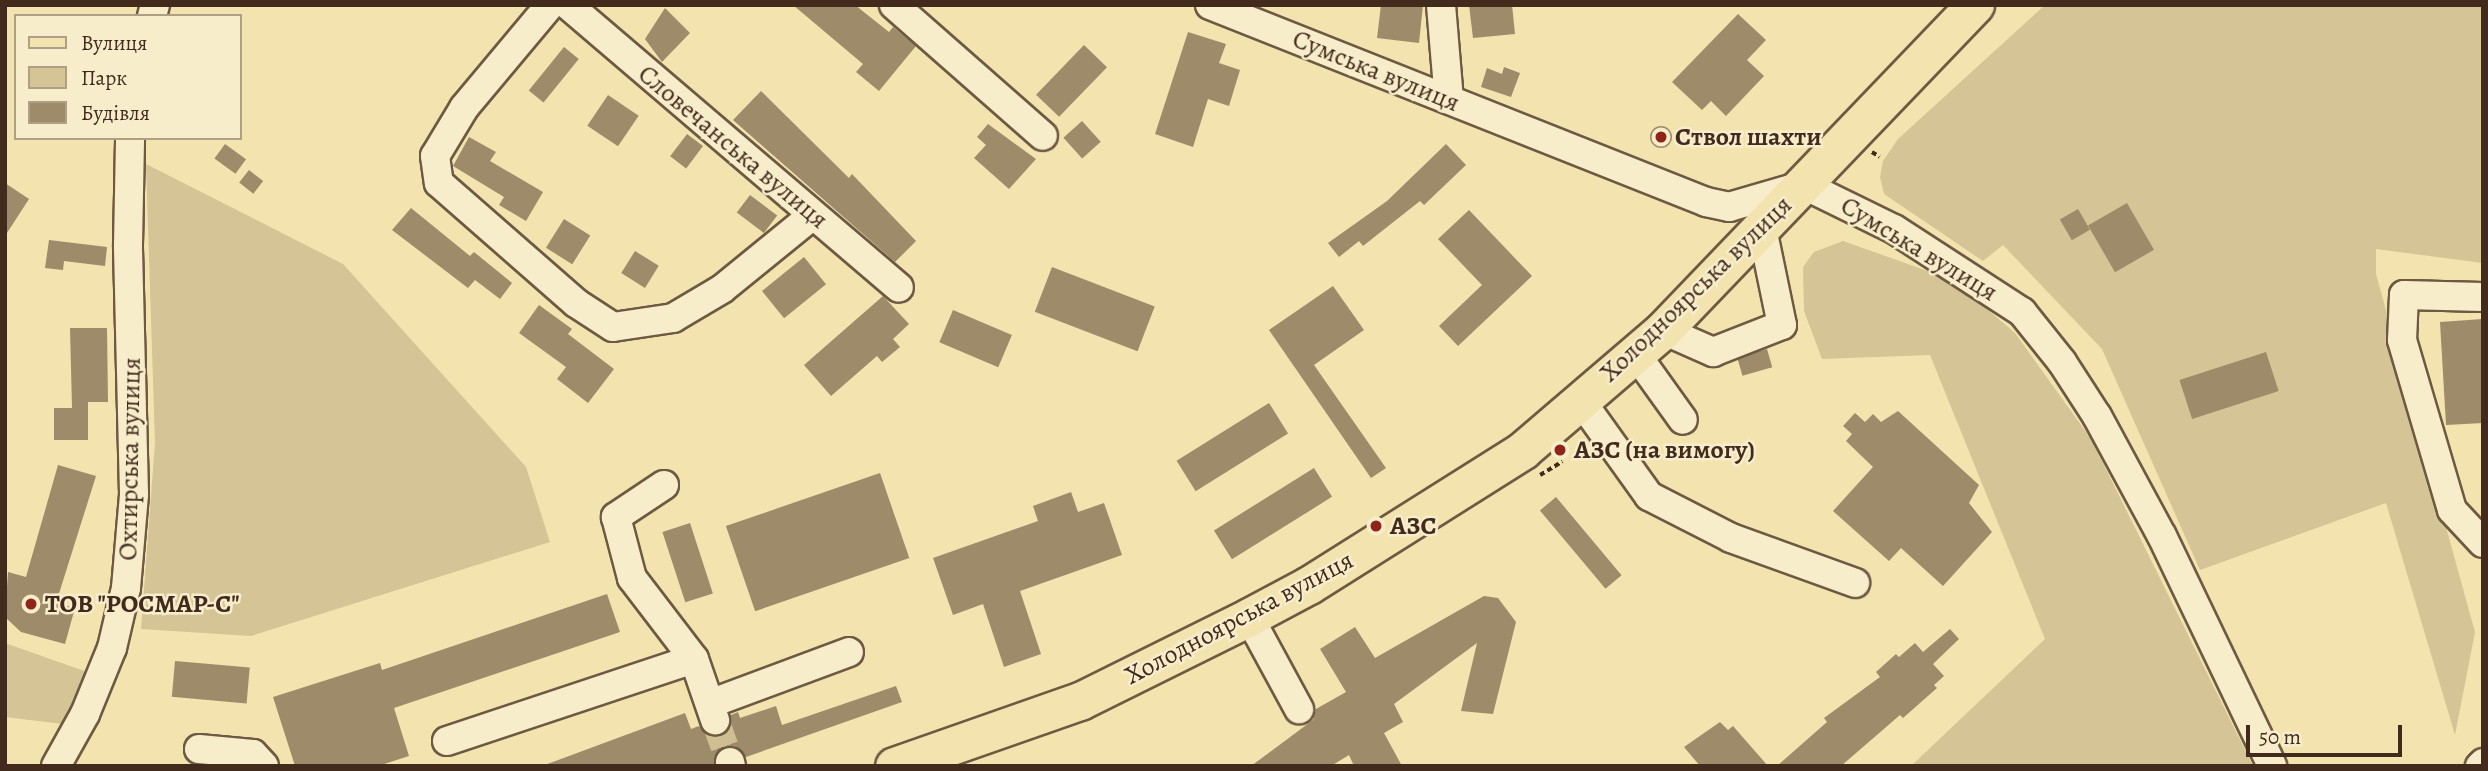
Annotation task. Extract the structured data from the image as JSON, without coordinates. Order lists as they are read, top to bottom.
{
  "streets": {
    "main road": ["Холодноярська вулиця"],
    "street": ["Сумська вулиця", "Словечанська вулиця", "Охтирська вулиця"]
  },
  "crossings": [
    ["Сумська вулиця", "Холодноярська вулиця"]
  ],
  "places": [
    "Ствол шахти",
    "АЗС (на вимогу)",
    "АЗС",
    "ТОВ \"РОСМАР-С\""
  ],
  "legend": ["Вулиця", "Парк", "Будівля"],
  "scale_bar": "50 m"
}
